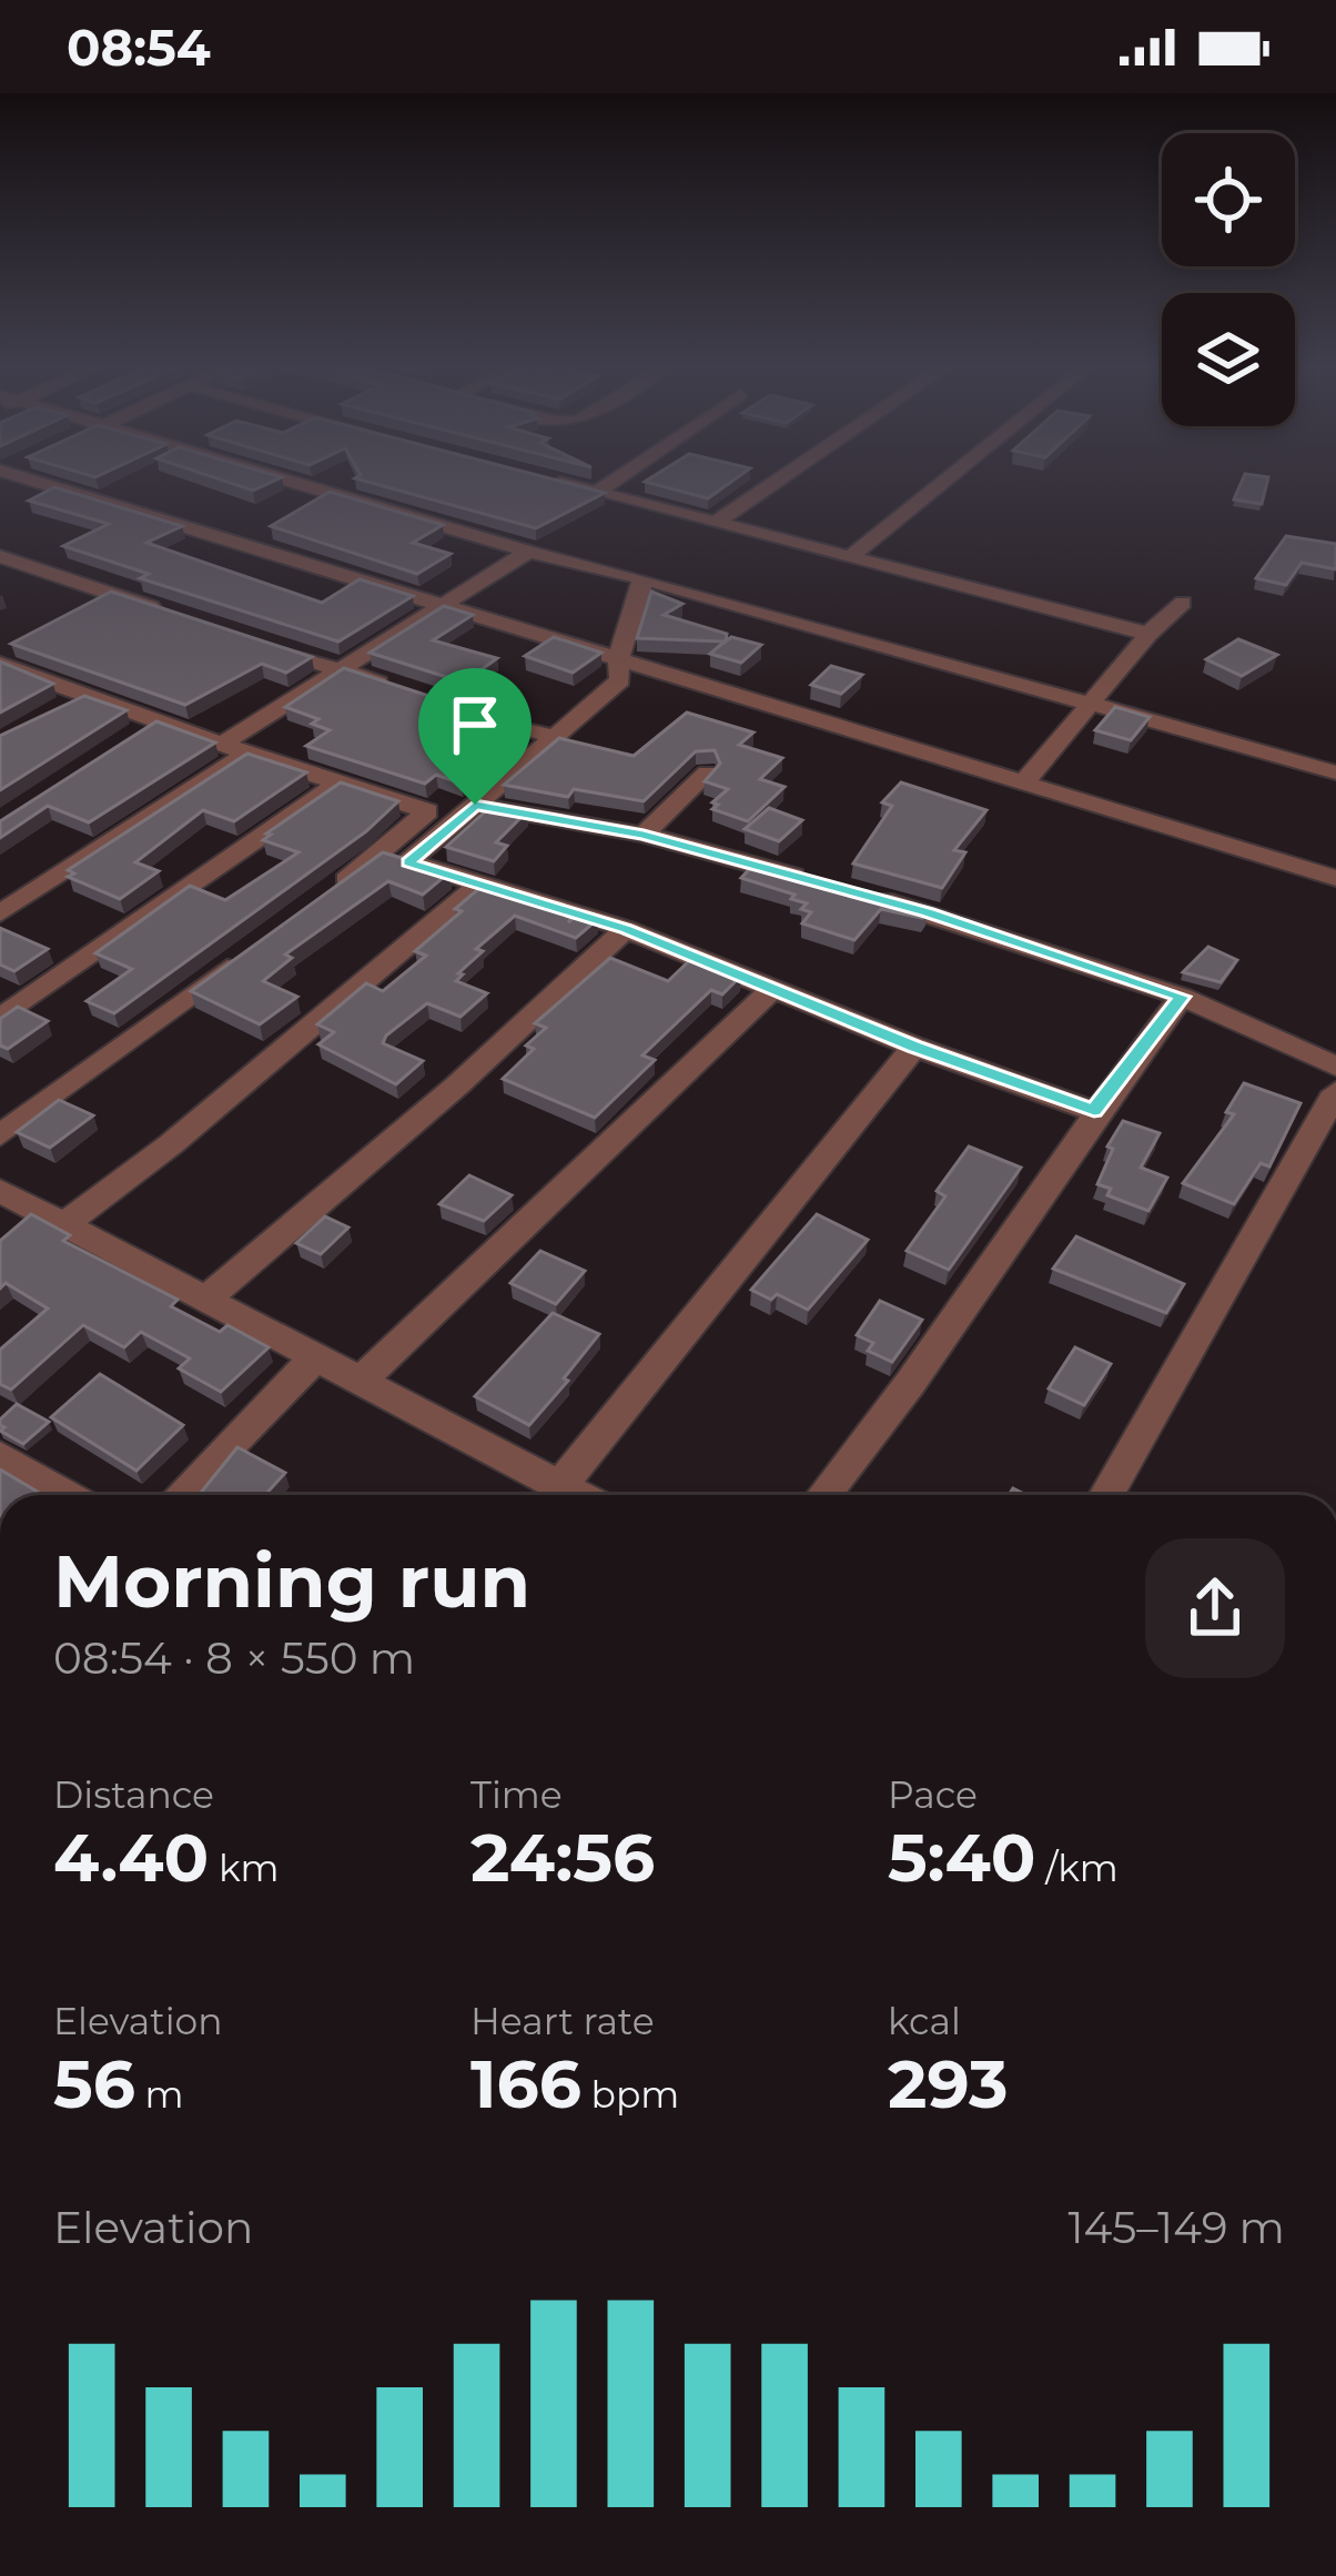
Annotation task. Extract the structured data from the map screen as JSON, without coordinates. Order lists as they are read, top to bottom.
{
  "page": {
    "status": "08:54",
    "heading": ["Morning run", "08:54 · 8 × 550 m"],
    "stats": [
      ["Distance", "4.40 km"],
      ["Time", "24:56"],
      ["Pace", "5:40 /km"],
      ["Elevation", "56 m"],
      ["Heart rate", "166 bpm"],
      ["kcal", "293"]
    ],
    "chart": ["Elevation", "145–149 m"]
  }
}
